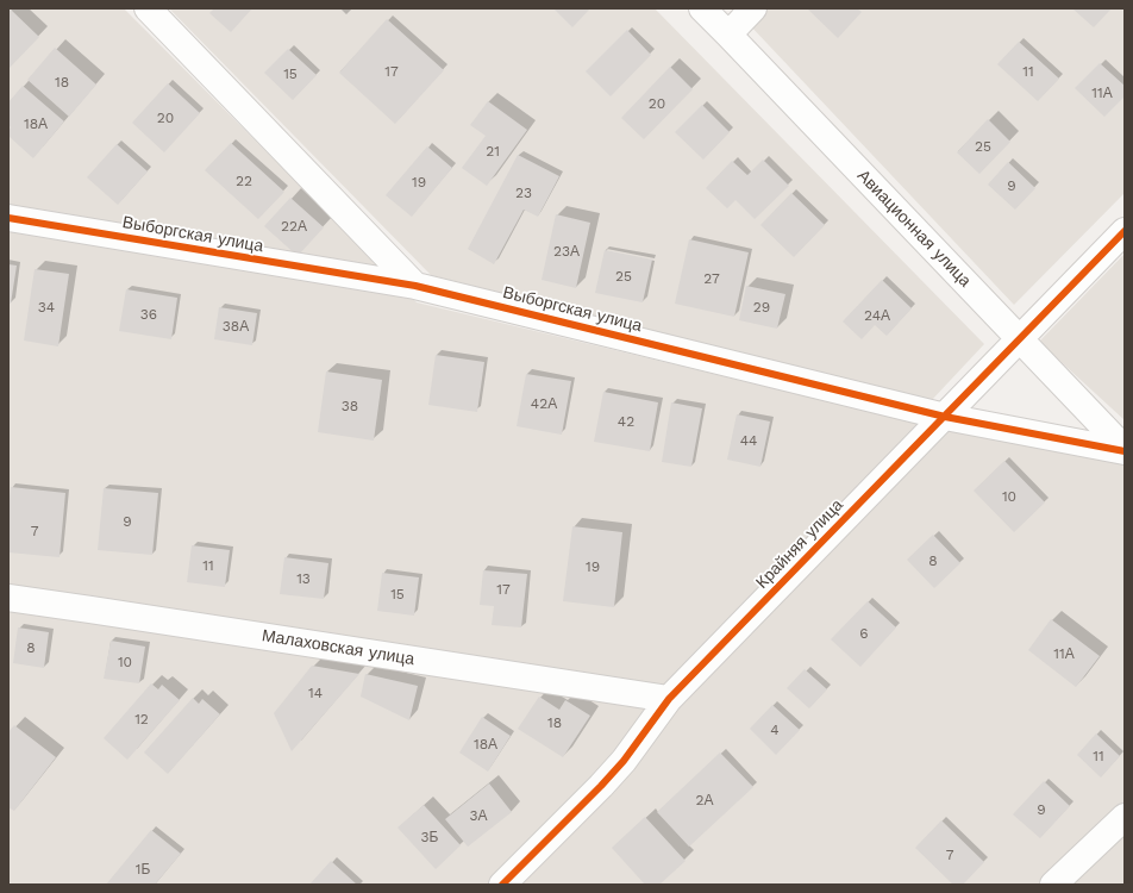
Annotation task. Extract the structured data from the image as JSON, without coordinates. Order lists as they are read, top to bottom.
{
  "streets": {
    "street": [
      "Авиационная улица",
      "Выборгская улица",
      "Крайняя улица",
      "Малаховская улица"
    ]
  },
  "crossings": [
    ["Авиационная улица", "Выборгская улица"],
    ["Авиационная улица", "Крайняя улица"],
    ["Выборгская улица", "Крайняя улица"],
    ["Крайняя улица", "Малаховская улица"]
  ],
  "house_numbers": [
    "17",
    "11",
    "15",
    "18",
    "11А",
    "20",
    "20",
    "18А",
    "25",
    "21",
    "22",
    "19",
    "9",
    "23",
    "22А",
    "23А",
    "25",
    "27",
    "34",
    "29",
    "36",
    "24А",
    "38А",
    "42А",
    "38",
    "42",
    "44",
    "10",
    "9",
    "7",
    "8",
    "11",
    "19",
    "13",
    "17",
    "15",
    "6",
    "8",
    "11А",
    "10",
    "14",
    "12",
    "18",
    "4",
    "18А",
    "11",
    "2А",
    "9",
    "3А",
    "3Б",
    "7",
    "1Б"
  ]
}
